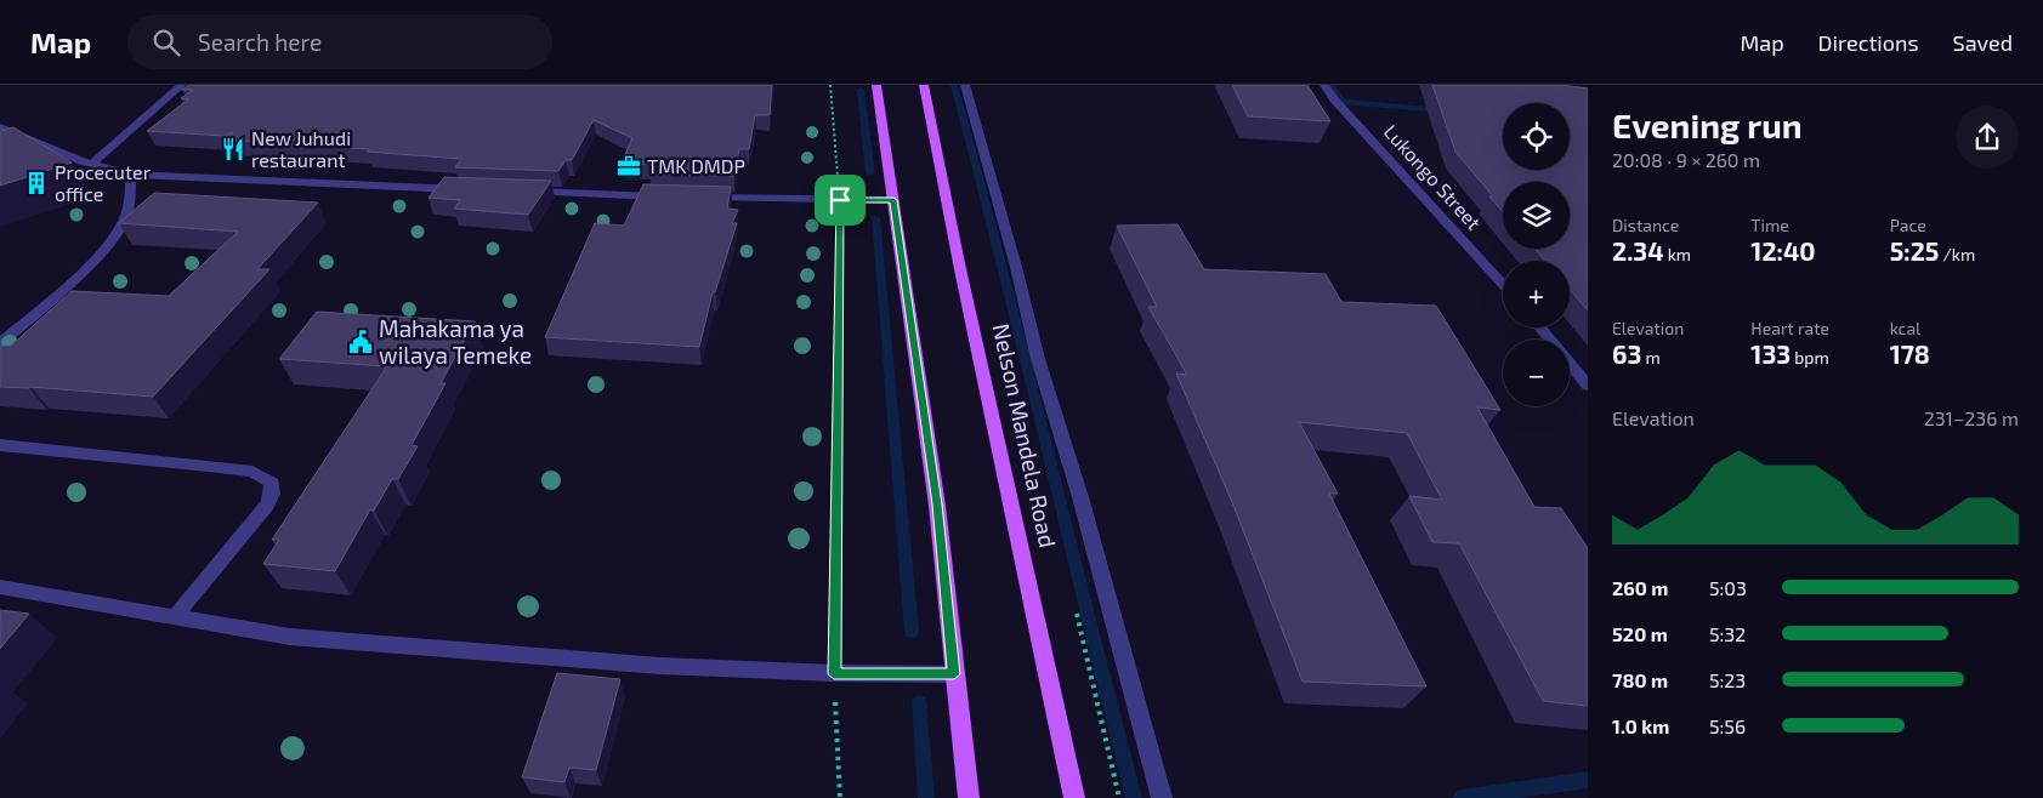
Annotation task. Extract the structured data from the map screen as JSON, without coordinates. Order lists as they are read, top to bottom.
{
  "streets": {
    "main road": ["Nelson Mandela Road"],
    "street": ["Lukongo Street"]
  },
  "places": {
    "restaurant": ["New Juhudi restaurant"],
    "office": ["TMK DMDP"],
    "building": ["Procecuter office"],
    "public building": ["Mahakama ya wilaya Temeke"]
  },
  "page": {
    "header": "Map",
    "search": "Search here",
    "nav": ["Map", "Directions", "Saved"],
    "heading": ["Evening run", "20:08 · 9 × 260 m"],
    "map_buttons": ["+", "−"],
    "stats": [
      ["Distance", "2.34 km"],
      ["Time", "12:40"],
      ["Pace", "5:25 /km"],
      ["Elevation", "63 m"],
      ["Heart rate", "133 bpm"],
      ["kcal", "178"]
    ],
    "chart": ["Elevation", "231–236 m"],
    "list": [
      {
        "name": "260 m",
        "note": "5:03"
      },
      {
        "name": "520 m",
        "note": "5:32"
      },
      {
        "name": "780 m",
        "note": "5:23"
      },
      {
        "name": "1.0 km",
        "note": "5:56"
      }
    ]
  }
}
